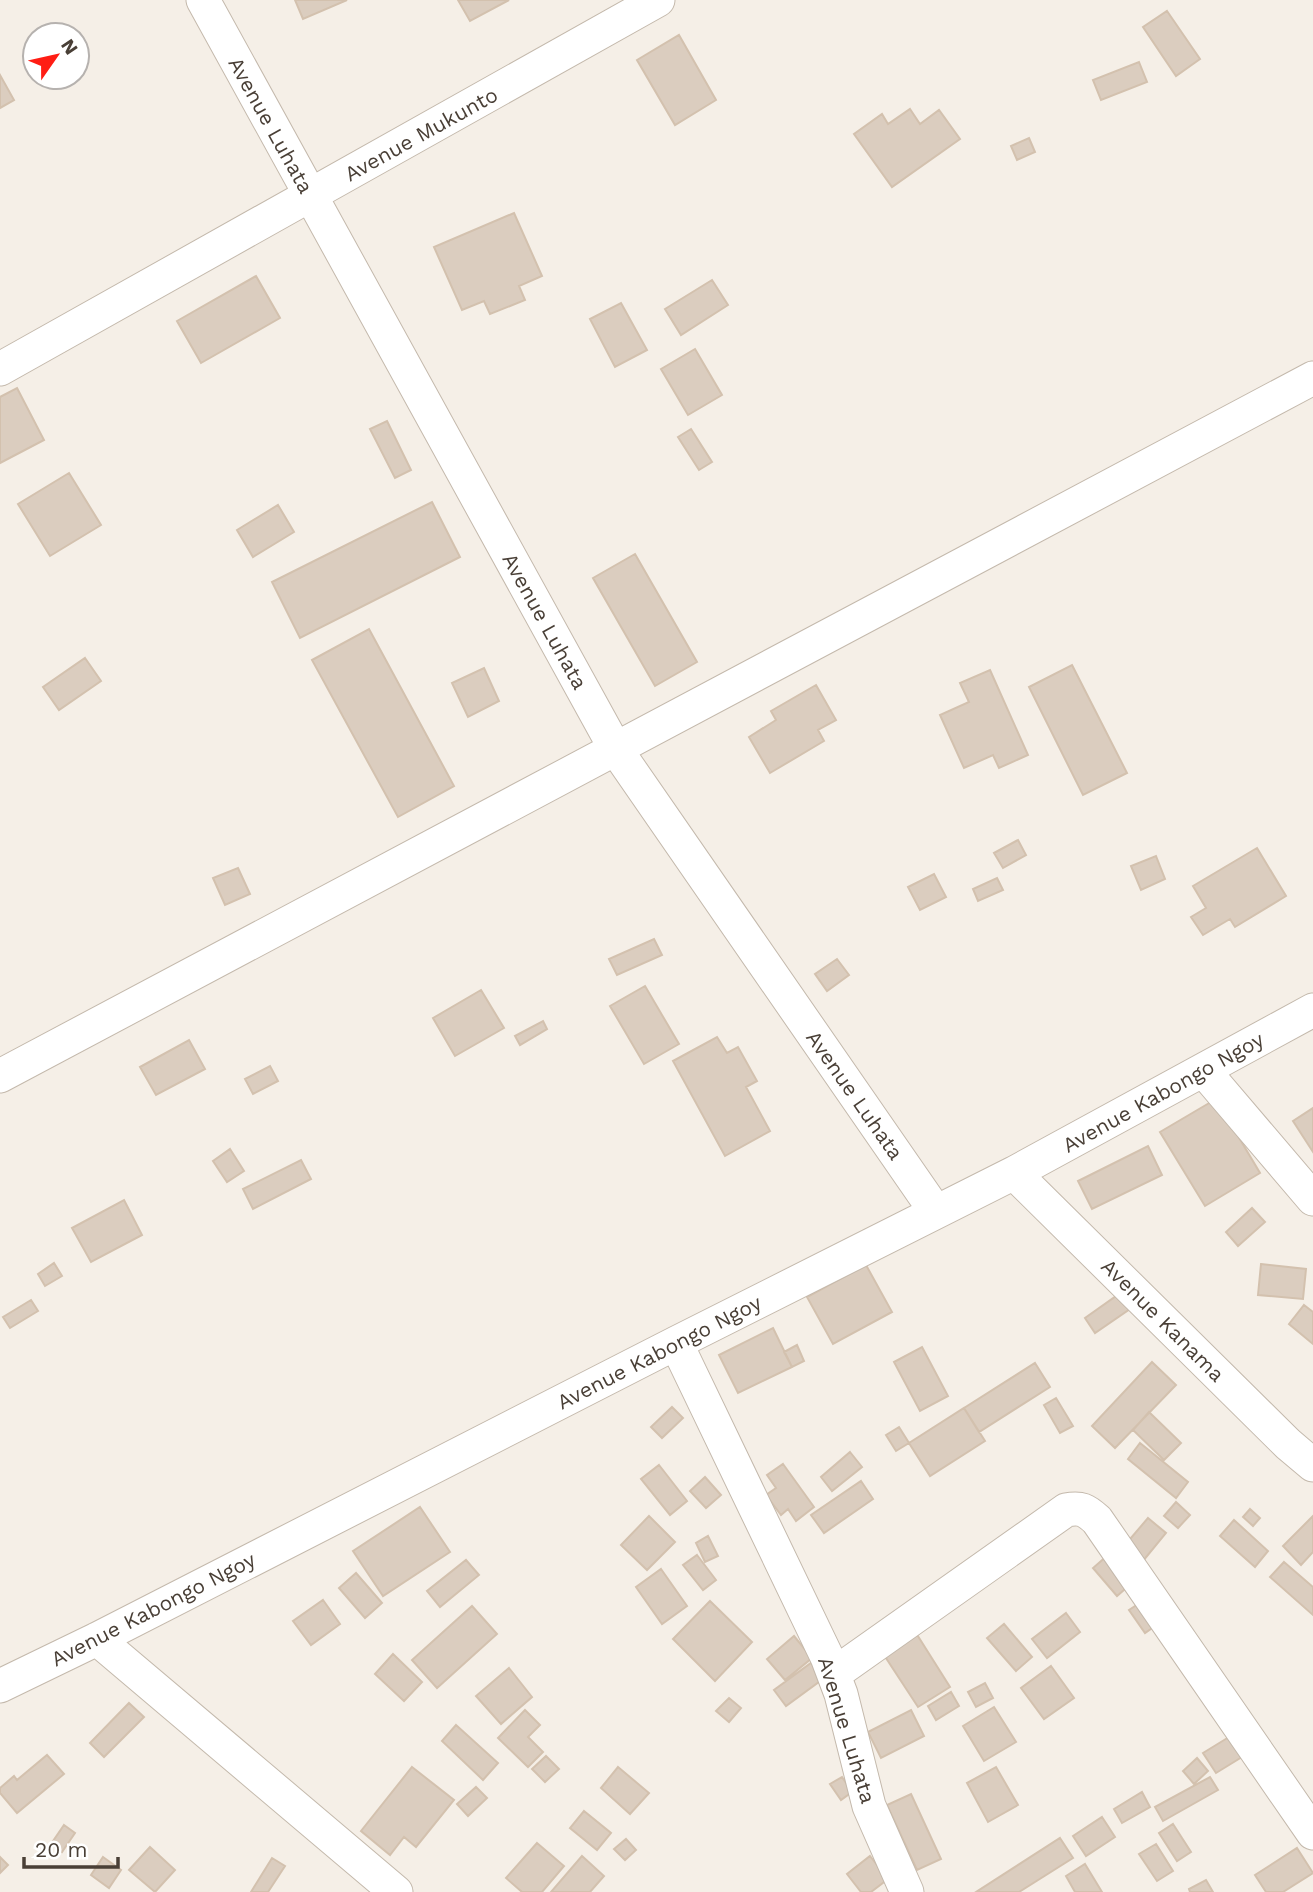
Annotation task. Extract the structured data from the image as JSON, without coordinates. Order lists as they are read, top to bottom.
{
  "streets": {
    "street": [
      "Avenue Luhata",
      "Avenue Mukunto",
      "Avenue Kabongo Ngoy",
      "Avenue Kanama"
    ]
  },
  "crossings": [
    ["Avenue Luhata", "Avenue Mukunto"],
    ["Avenue Luhata", "Avenue Kabongo Ngoy"],
    ["Avenue Kabongo Ngoy", "Avenue Kanama"]
  ],
  "scale_bar": "20 m",
  "north": "top right"
}
